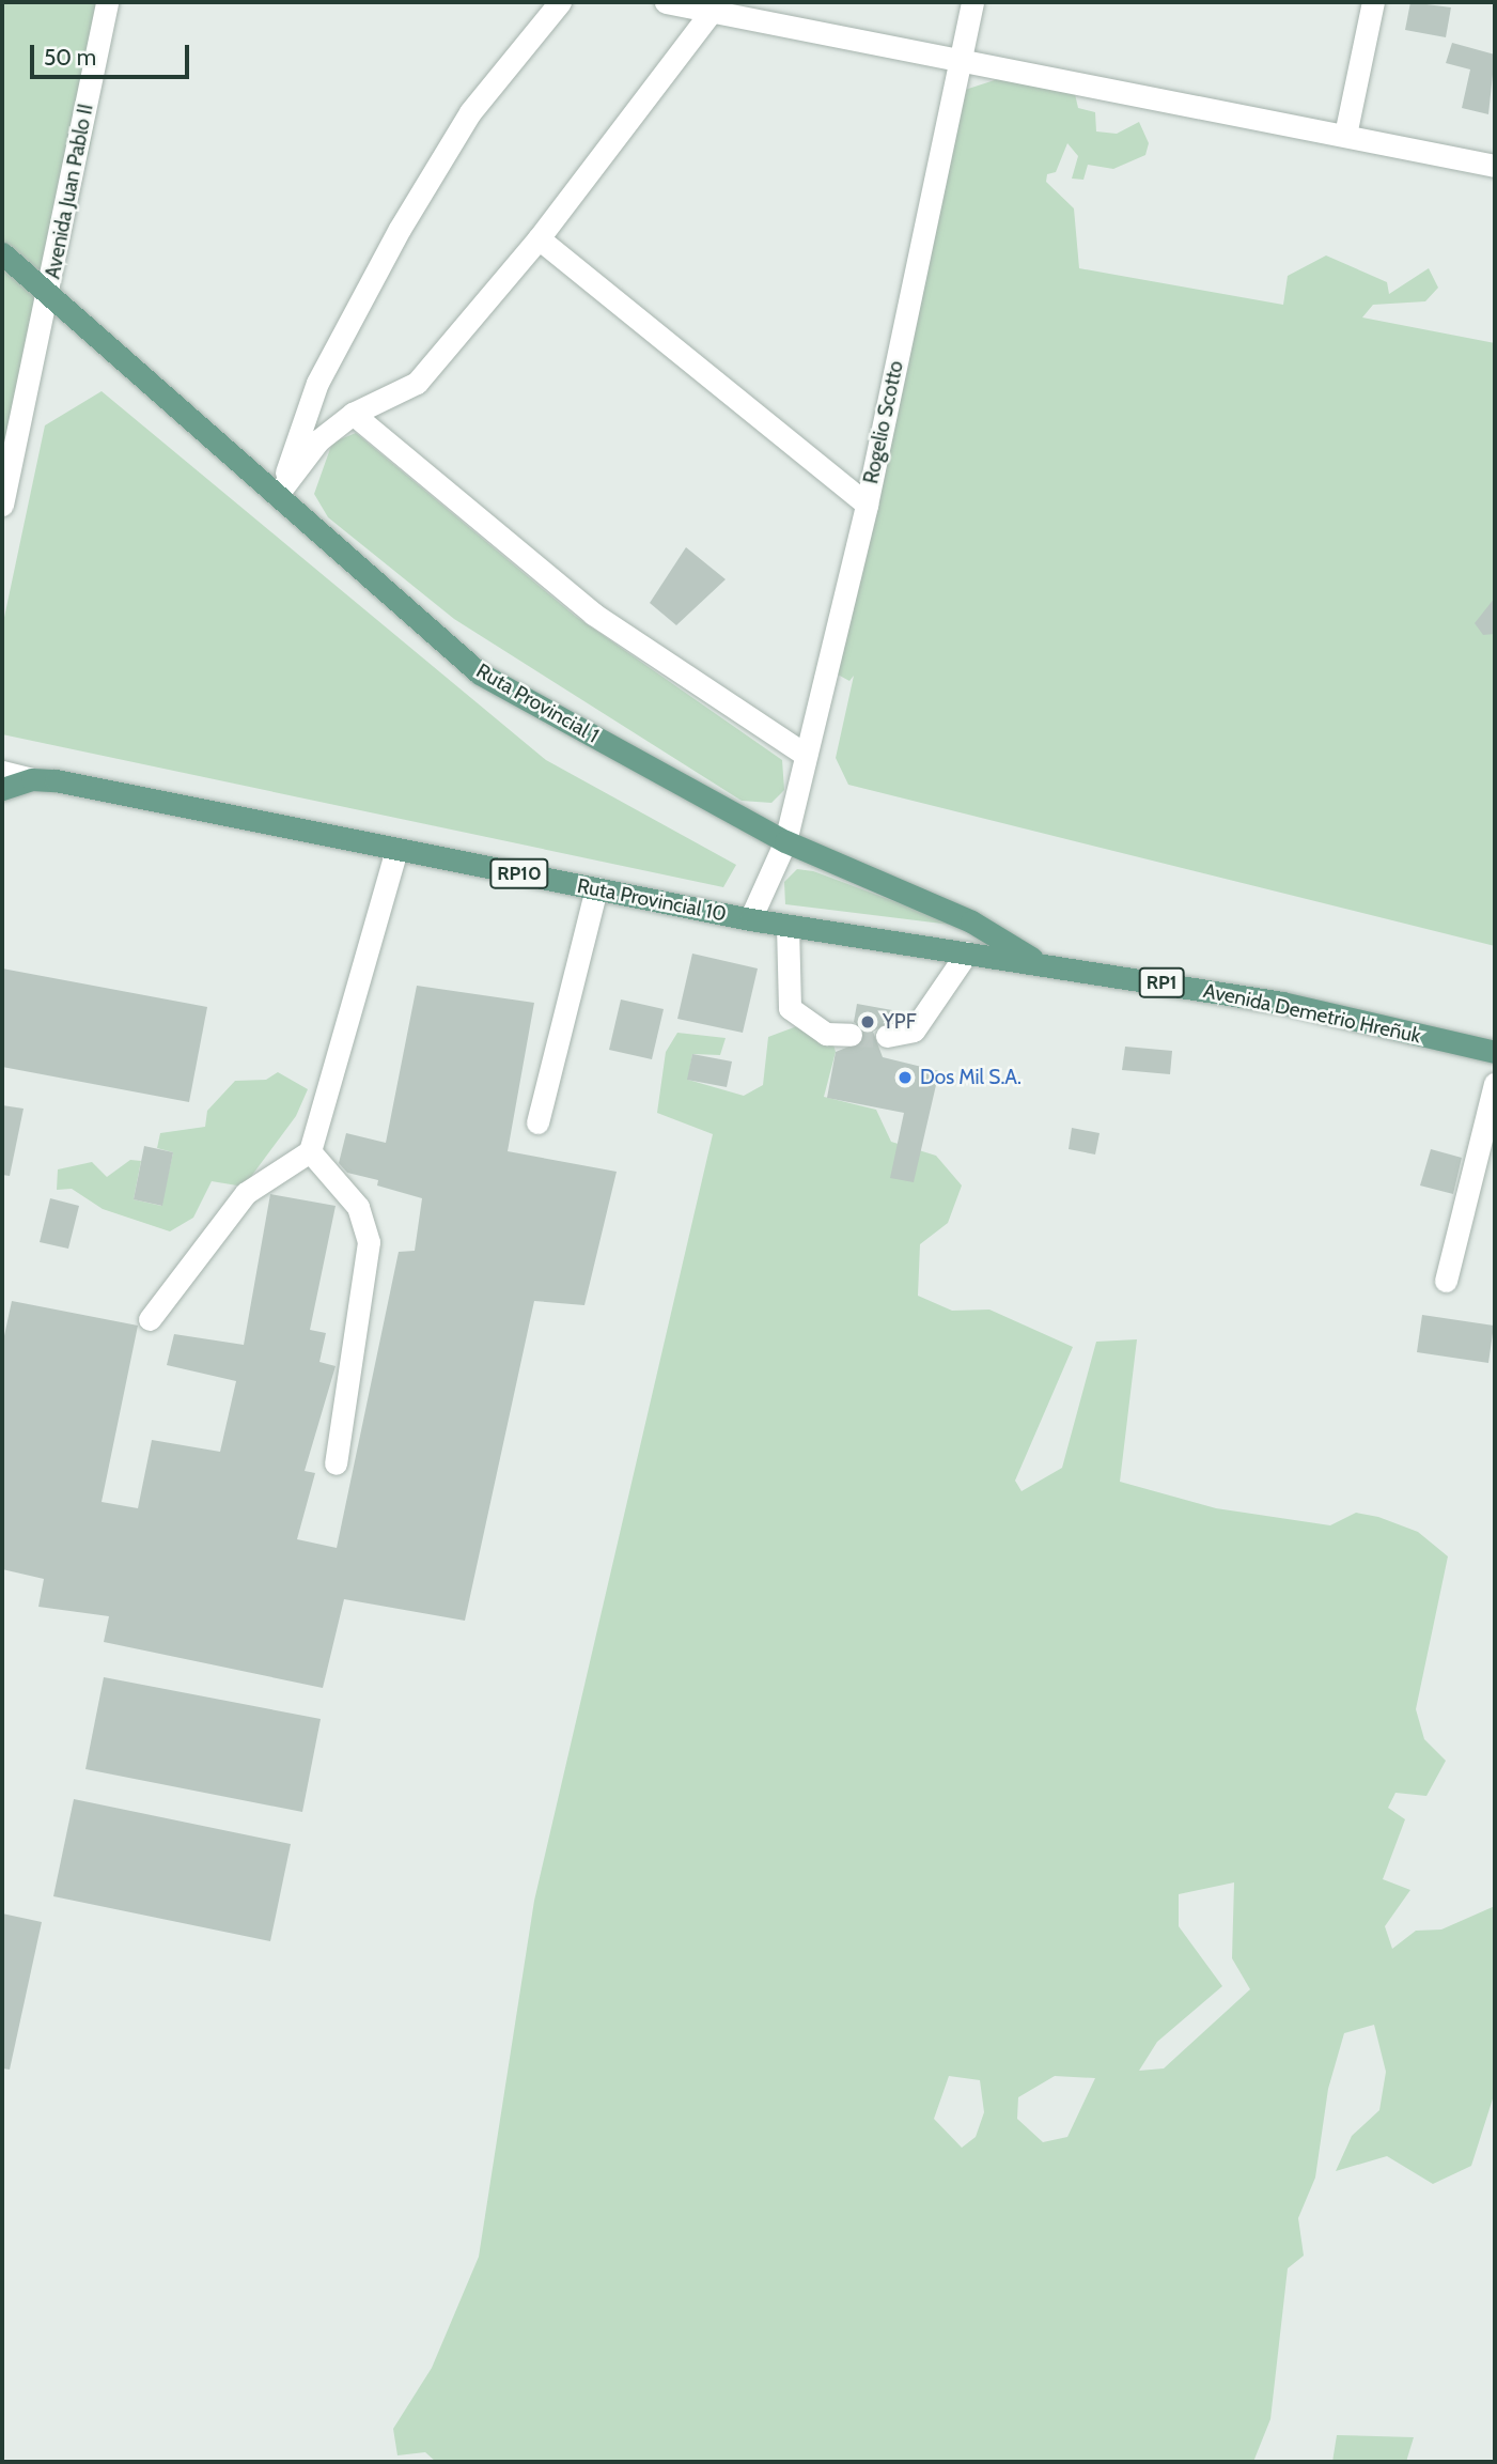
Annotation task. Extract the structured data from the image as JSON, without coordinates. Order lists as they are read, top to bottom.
{
  "streets": {
    "main road": [
      "Ruta Provincial 1",
      "RP10",
      "Ruta Provincial 10",
      "RP1",
      "Avenida Demetrio Hreñuk"
    ],
    "street": ["Avenida Juan Pablo II", "Rogelio Scotto"]
  },
  "crossings": [
    ["Avenida Juan Pablo II", "Ruta Provincial 1"],
    ["Rogelio Scotto", "Ruta Provincial 1"],
    ["Rogelio Scotto", "Ruta Provincial 10"],
    ["Ruta Provincial 1", "Ruta Provincial 10"],
    ["Ruta Provincial 1", "Avenida Demetrio Hreñuk"],
    ["Ruta Provincial 10", "Avenida Demetrio Hreñuk"]
  ],
  "places": ["YPF", "Dos Mil S.A."],
  "scale_bar": "50 m"
}
